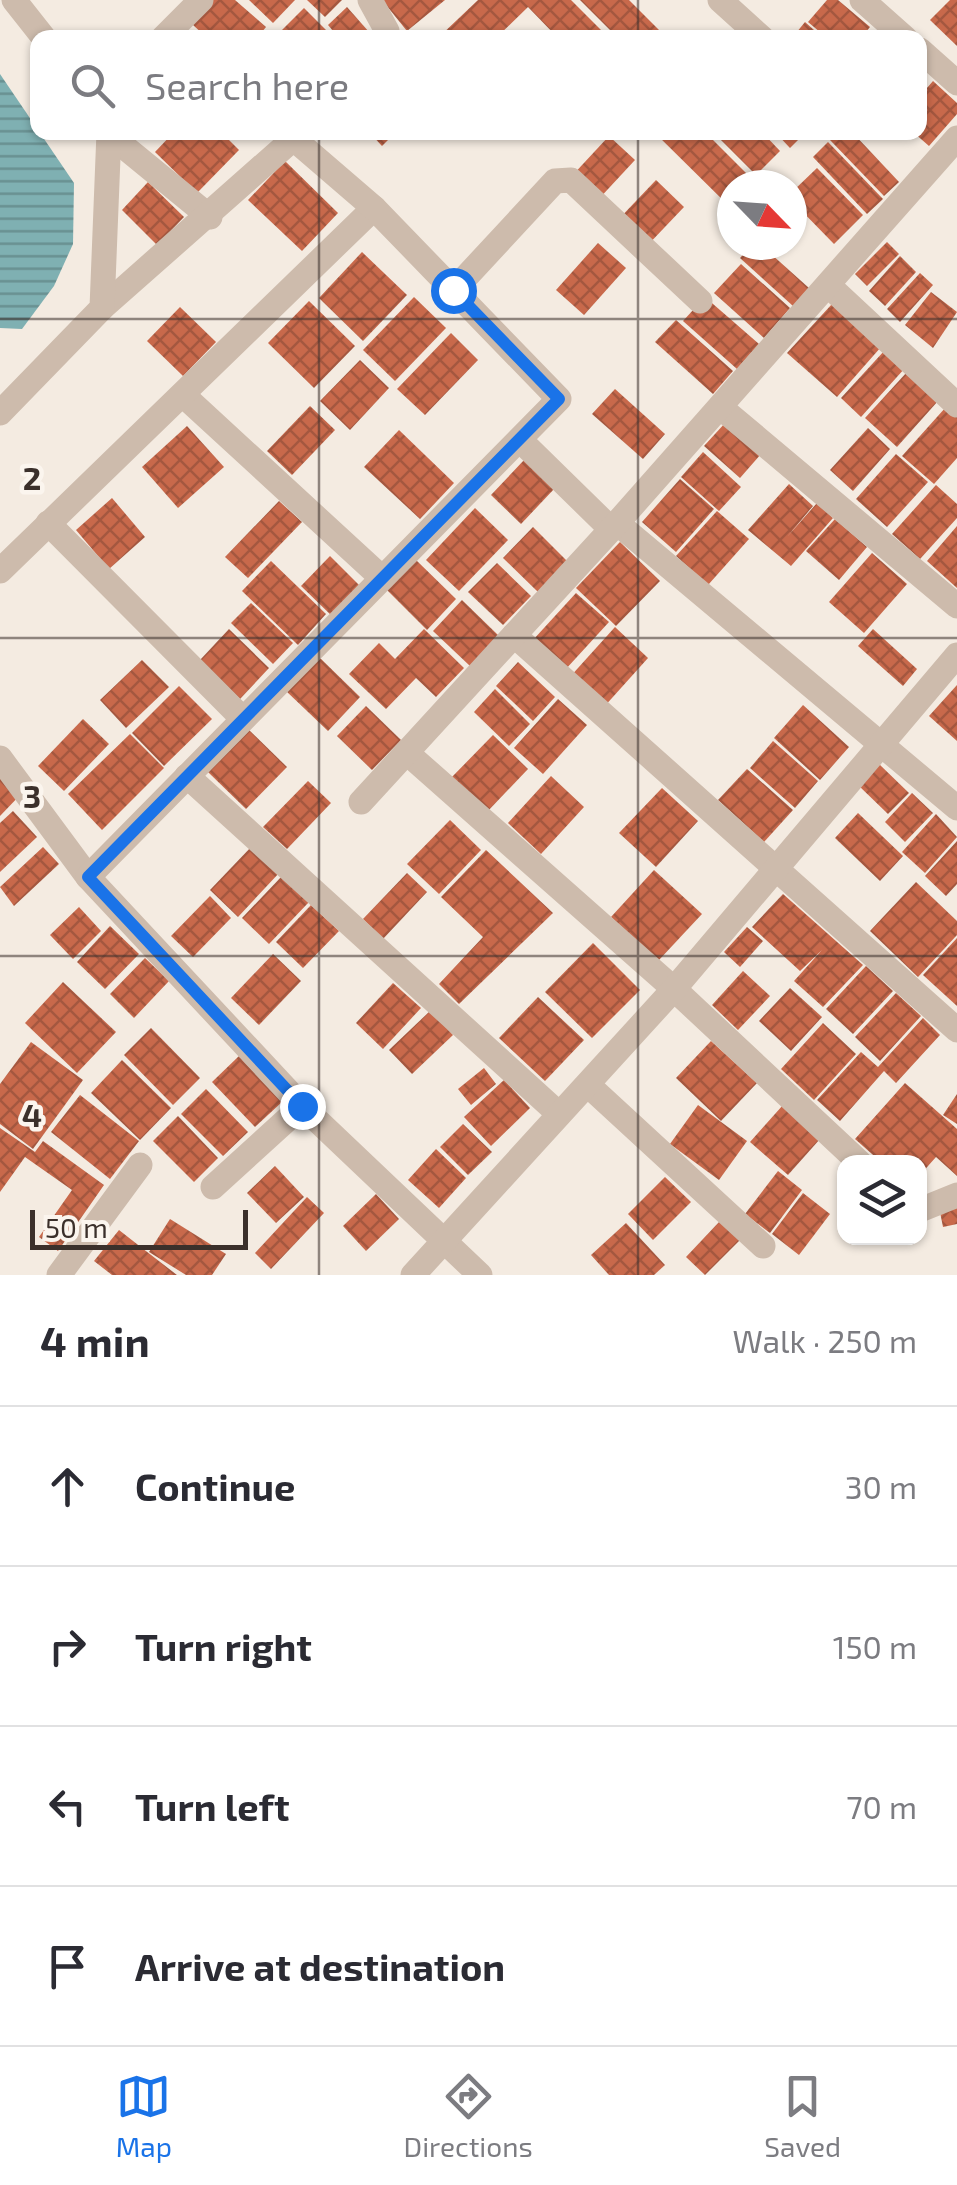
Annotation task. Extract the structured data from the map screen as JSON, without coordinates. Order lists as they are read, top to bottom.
{
  "scale_bar": "50 m",
  "north": "bottom right",
  "page": {
    "search": "Search here",
    "scale": "50 m",
    "heading": ["4 min", "Walk · 250 m"],
    "list": [
      ["Continue", "30 m"],
      ["Turn right", "150 m"],
      ["Turn left", "70 m"],
      "Arrive at destination"
    ],
    "nav": ["Map", "Directions", "Saved"]
  },
  "grid": {
    "rows": ["2", "3", "4"]
  }
}
